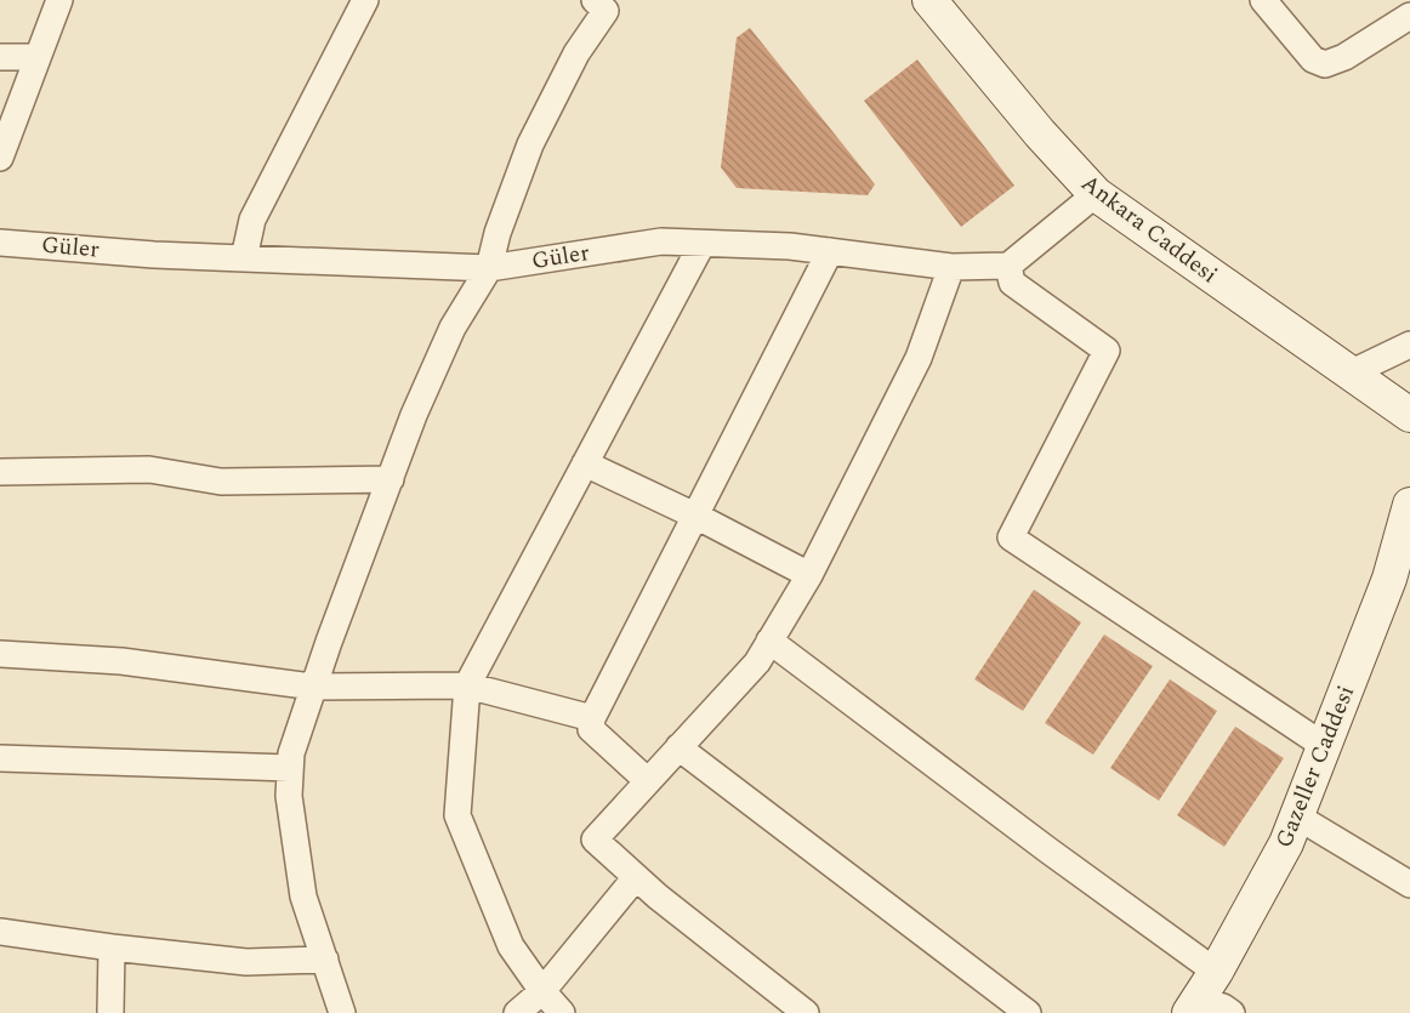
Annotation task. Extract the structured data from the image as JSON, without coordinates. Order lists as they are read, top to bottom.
{
  "streets": {
    "street": ["Ankara Caddesi", "Güler", "Gazeller Caddesi"]
  }
}
